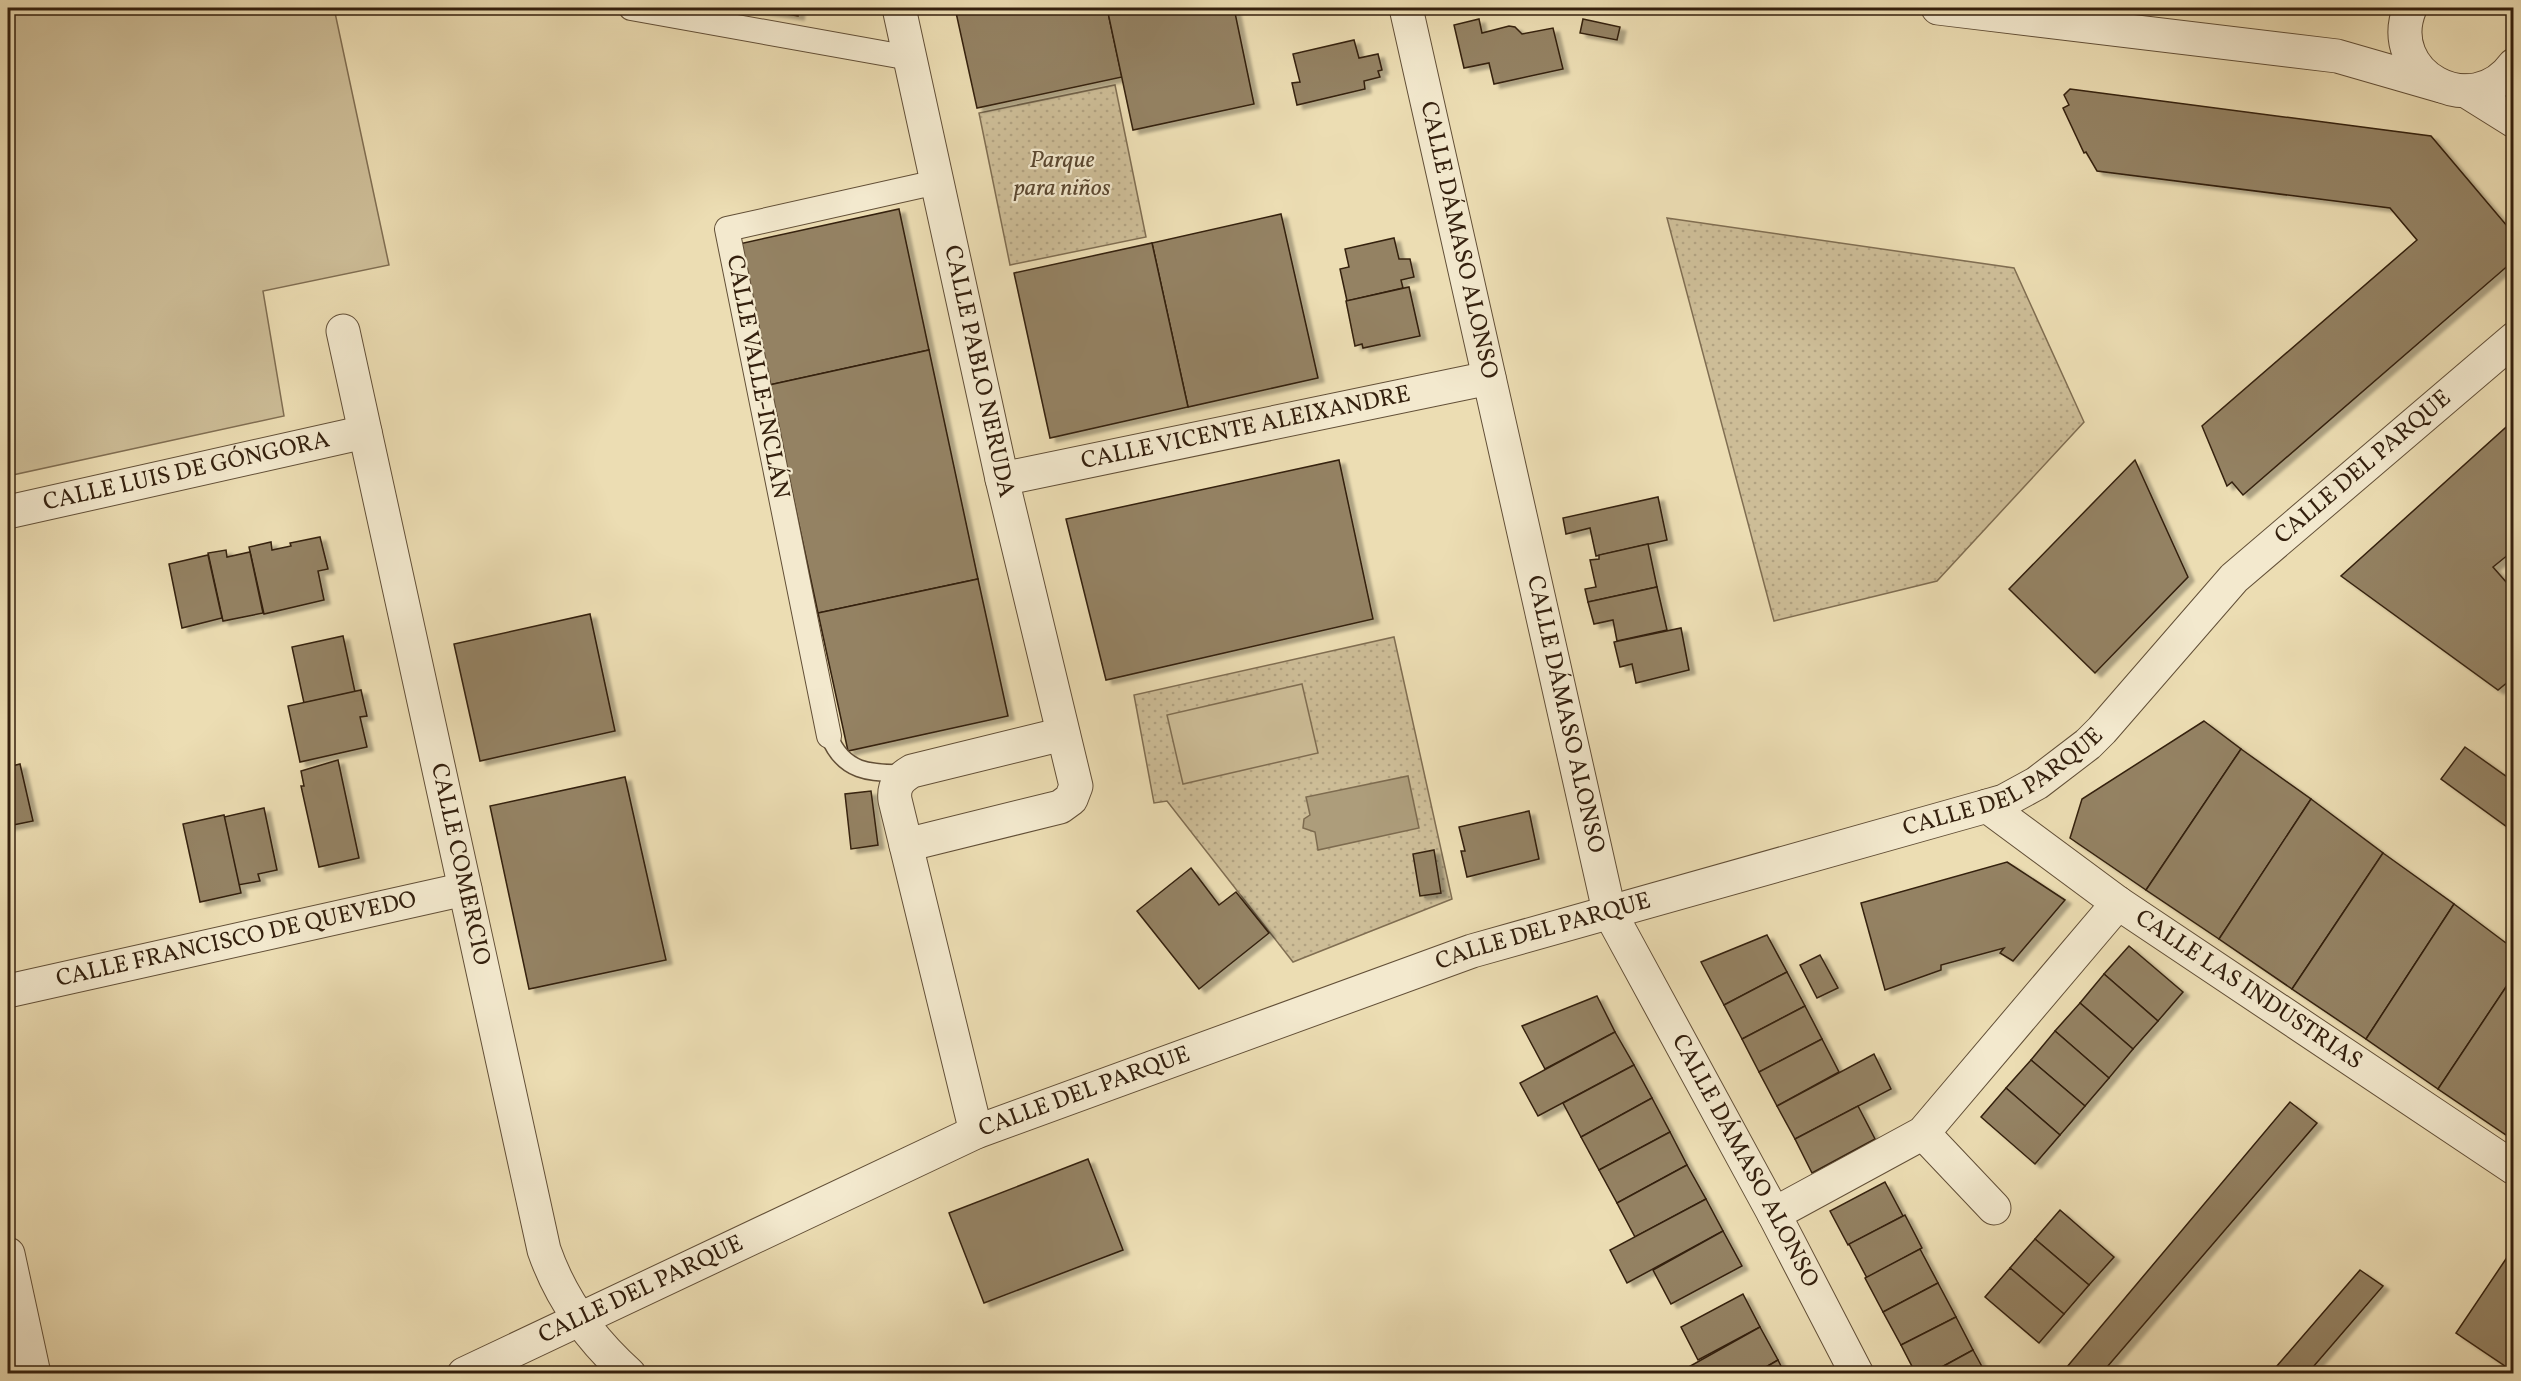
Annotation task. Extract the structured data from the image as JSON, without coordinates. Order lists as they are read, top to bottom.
{
  "streets": {
    "street": [
      "CALLE DÁMASO ALONSO",
      "CALLE PABLO NERUDA",
      "CALLE VALLE-INCLÁN",
      "CALLE VICENTE ALEIXANDRE",
      "CALLE DEL PARQUE",
      "CALLE LUIS DE GÓNGORA",
      "CALLE COMERCIO",
      "CALLE FRANCISCO DE QUEVEDO",
      "CALLE LAS INDUSTRIAS"
    ]
  },
  "crossings": [
    ["CALLE DÁMASO ALONSO", "CALLE VICENTE ALEIXANDRE"],
    ["CALLE DÁMASO ALONSO", "CALLE DEL PARQUE"],
    ["CALLE PABLO NERUDA", "CALLE VALLE-INCLÁN"],
    ["CALLE PABLO NERUDA", "CALLE VICENTE ALEIXANDRE"],
    ["CALLE DEL PARQUE", "CALLE COMERCIO"],
    ["CALLE DEL PARQUE", "CALLE LAS INDUSTRIAS"],
    ["CALLE LUIS DE GÓNGORA", "CALLE COMERCIO"],
    ["CALLE COMERCIO", "CALLE FRANCISCO DE QUEVEDO"]
  ],
  "parks": ["Parque para niños"]
}
